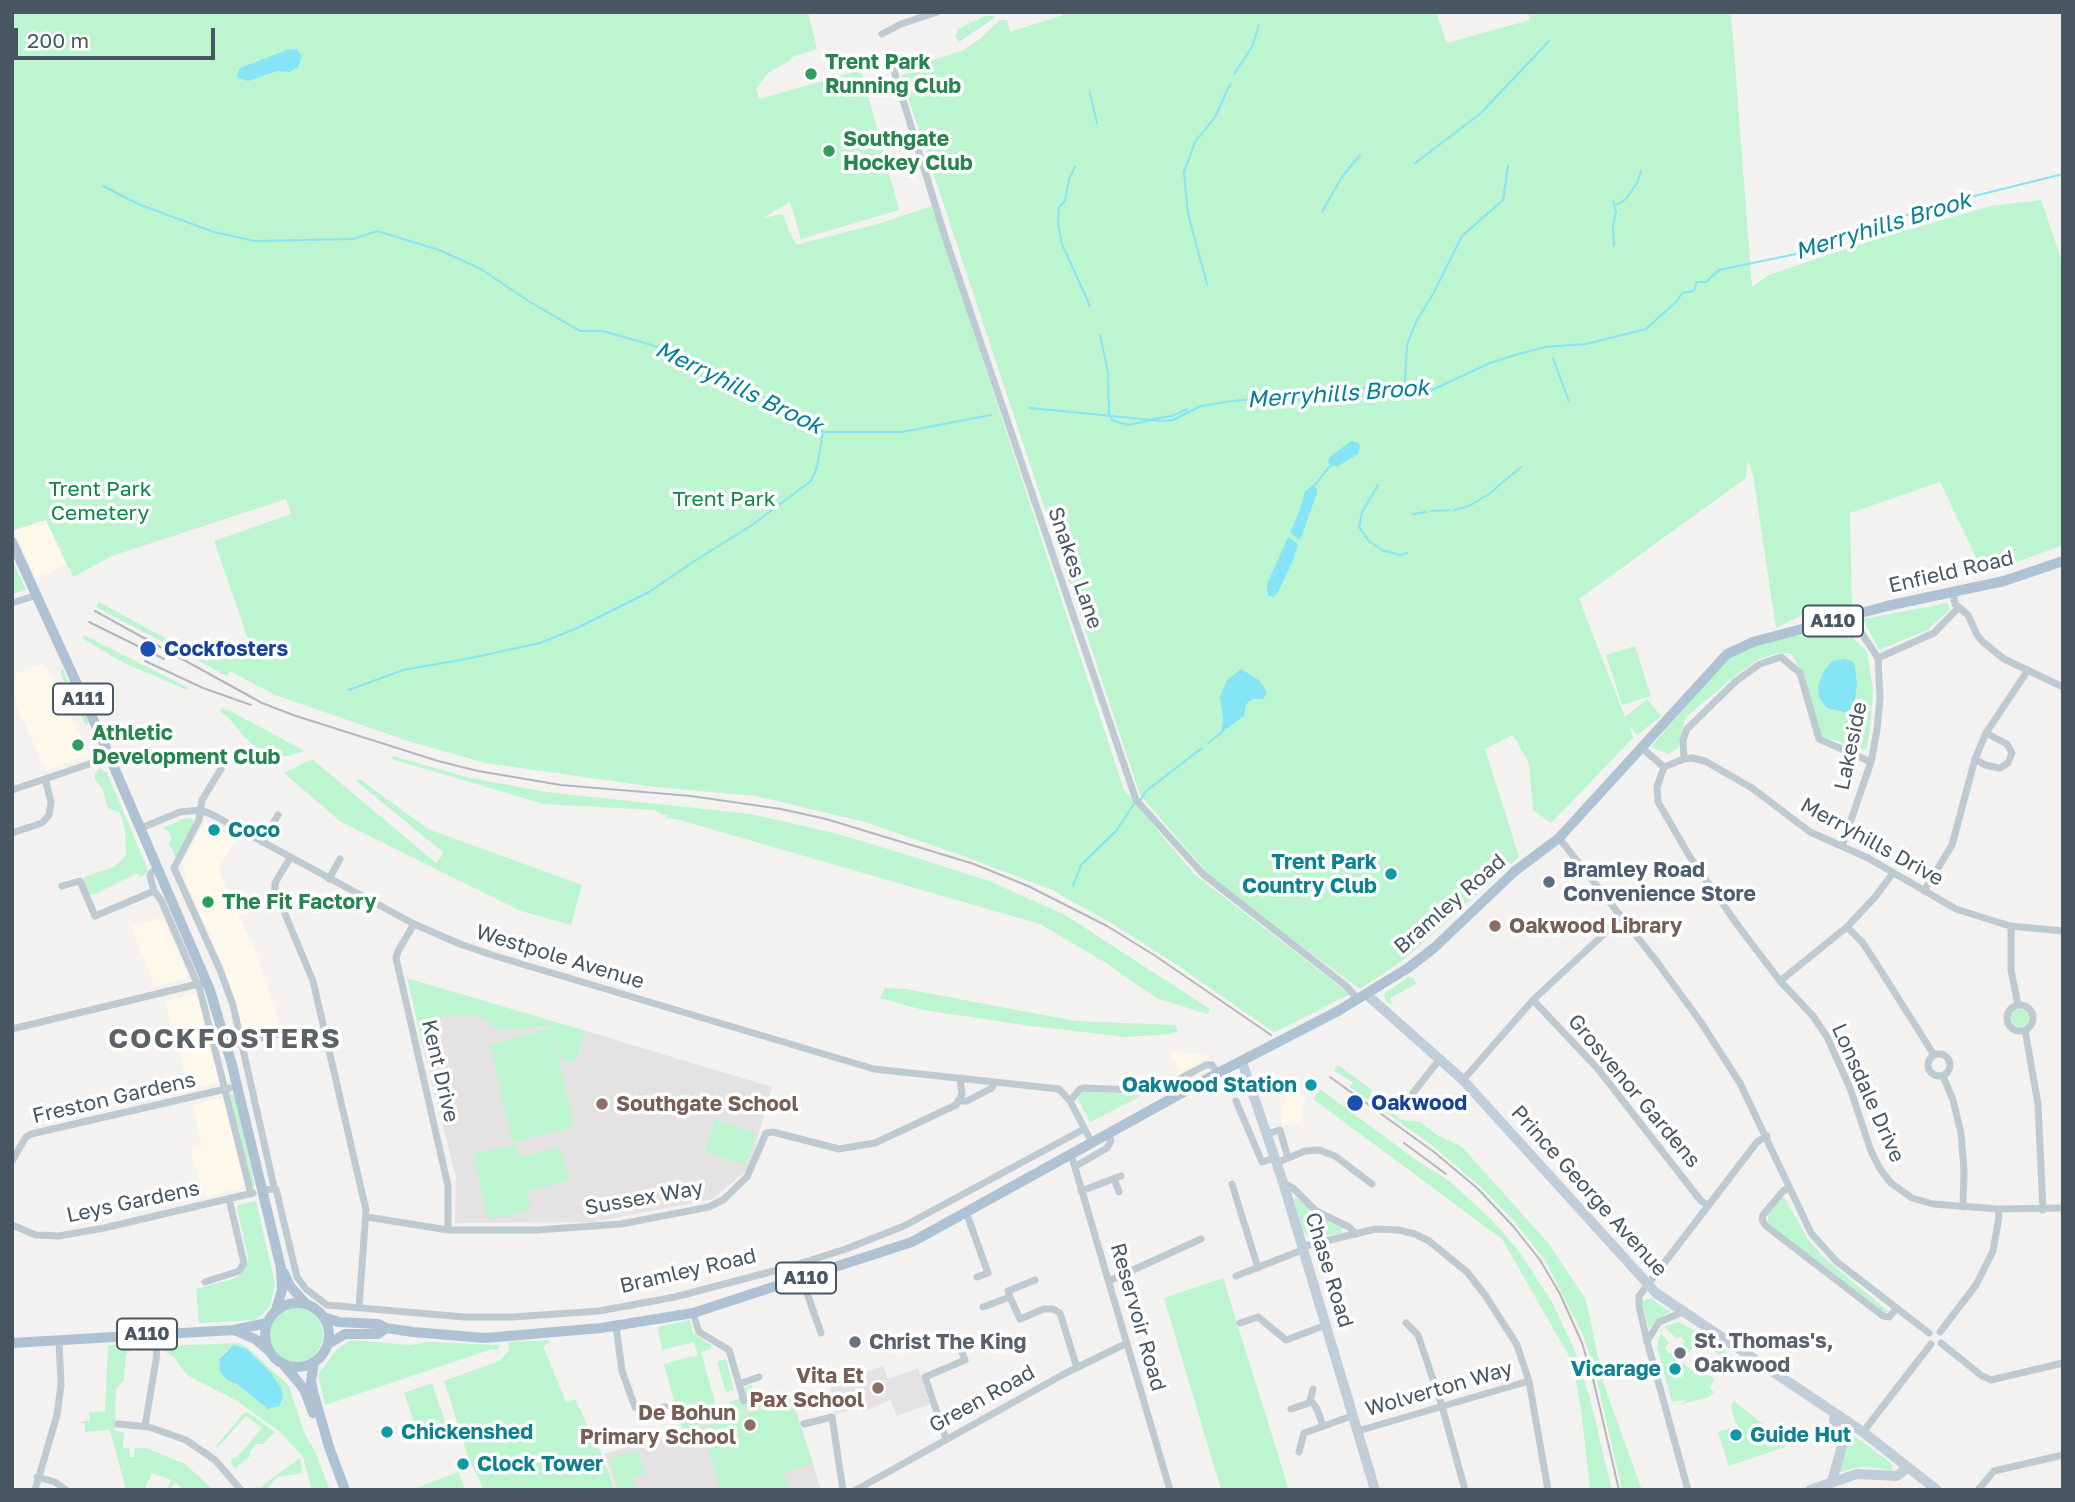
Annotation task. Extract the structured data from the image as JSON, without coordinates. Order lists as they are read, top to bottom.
{
  "streets": {
    "main road": [
      "Enfield Road",
      "A110",
      "A111",
      "Bramley Road"
    ],
    "street": [
      "Snakes Lane",
      "Lakeside",
      "Merryhills Drive",
      "Westpole Avenue",
      "Kent Drive",
      "Grosvenor Gardens",
      "Lonsdale Drive",
      "Freston Gardens",
      "Prince George Avenue",
      "Sussex Way",
      "Leys Gardens",
      "Chase Road",
      "Reservoir Road",
      "Wolverton Way",
      "Green Road"
    ]
  },
  "crossings": [
    ["Snakes Lane", "Bramley Road"],
    ["Snakes Lane", "Prince George Avenue"],
    ["Enfield Road", "Bramley Road"],
    ["A110", "A111"],
    ["A110", "Bramley Road"],
    ["A111", "Bramley Road"],
    ["A111", "Freston Gardens"],
    ["A111", "Leys Gardens"],
    ["Lakeside", "Merryhills Drive"],
    ["Bramley Road", "Prince George Avenue"],
    ["Bramley Road", "Leys Gardens"],
    ["Bramley Road", "Chase Road"],
    ["Bramley Road", "Reservoir Road"],
    ["Westpole Avenue", "Kent Drive"],
    ["Westpole Avenue", "Sussex Way"],
    ["Kent Drive", "Sussex Way"],
    ["Chase Road", "Wolverton Way"],
    ["Reservoir Road", "Green Road"]
  ],
  "districts": ["COCKFOSTERS"],
  "water": ["Merryhills Brook"],
  "parks": ["Trent Park Cemetery", "Trent Park"],
  "places": [
    "Trent Park Running Club",
    "Southgate Hockey Club",
    "Cockfosters",
    "Athletic Development Club",
    "Coco",
    "Trent Park Country Club",
    "Bramley Road Convenience Store",
    "The Fit Factory",
    "Oakwood Library",
    "Oakwood Station",
    "Oakwood",
    "Southgate School",
    "Christ The King",
    "St. Thomas's, Oakwood",
    "Vicarage",
    "Vita Et Pax School",
    "De Bohun Primary School",
    "Chickenshed",
    "Guide Hut",
    "Clock Tower"
  ],
  "scale_bar": "200 m"
}
